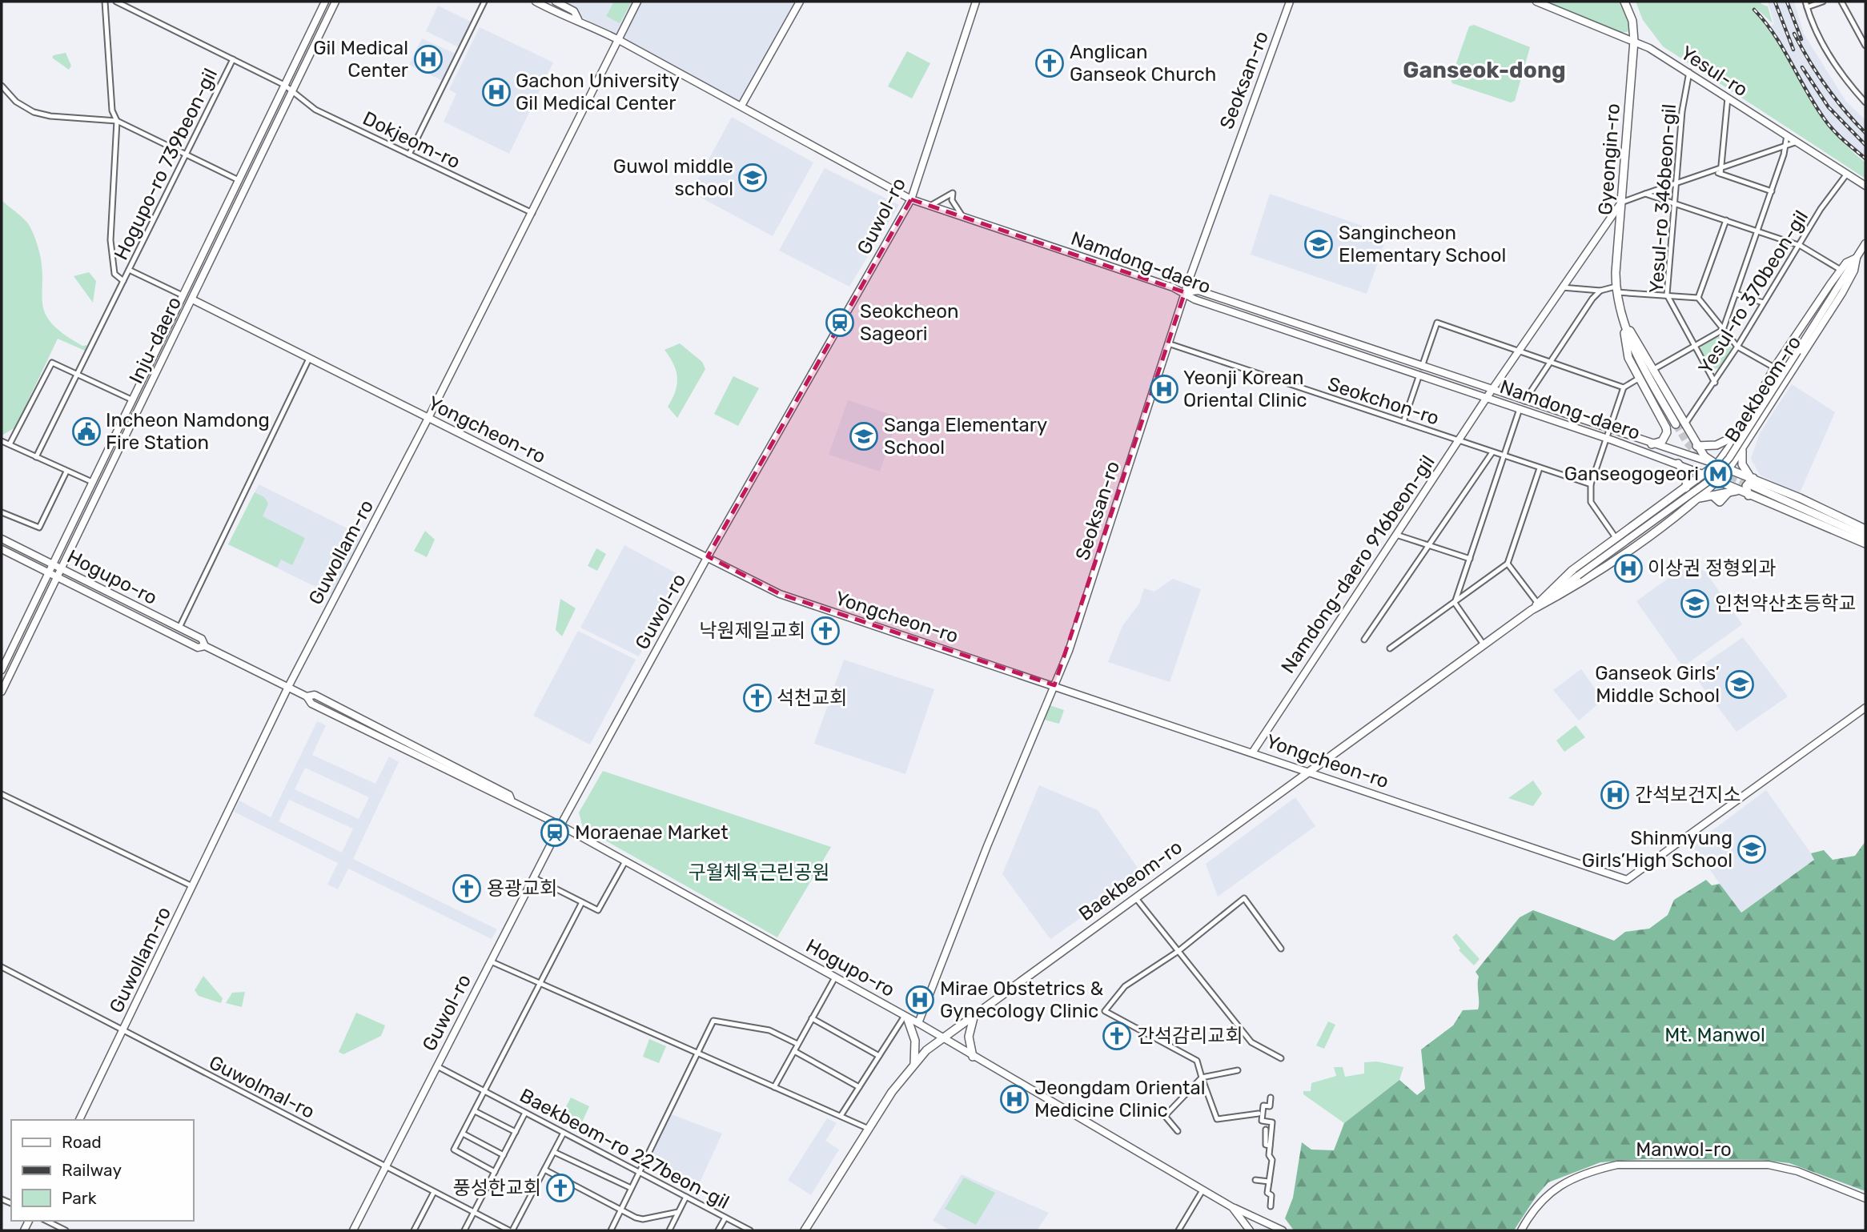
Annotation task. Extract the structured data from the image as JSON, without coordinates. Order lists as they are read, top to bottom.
{
  "streets": {
    "main road": [
      "Yesul-ro",
      "Seoksan-ro",
      "Gyeongin-ro",
      "Guwol-ro",
      "Namdong-daero",
      "Inju-daero",
      "Baekbeom-ro",
      "Yongcheon-ro",
      "Guwollam-ro",
      "Namdong-daero 916beon-gil",
      "Hogupo-ro",
      "Manwol-ro"
    ],
    "street": [
      "Dokjeom-ro",
      "Hogupo-ro 739beon-gil",
      "Yesul-ro 346beon-gil",
      "Yesul-ro 370beon-gil",
      "Seokchon-ro",
      "Guwolmal-ro",
      "Baekbeom-ro 227beon-gil"
    ]
  },
  "crossings": [
    ["Yesul-ro", "Gyeongin-ro"],
    ["Yesul-ro", "Yesul-ro 346beon-gil"],
    ["Yesul-ro", "Yesul-ro 370beon-gil"],
    ["Seoksan-ro", "Namdong-daero"],
    ["Seoksan-ro", "Seokchon-ro"],
    ["Seoksan-ro", "Yongcheon-ro"],
    ["Seoksan-ro", "Hogupo-ro"],
    ["Dokjeom-ro", "Inju-daero"],
    ["Dokjeom-ro", "Guwollam-ro"],
    ["Gyeongin-ro", "Yesul-ro 370beon-gil"],
    ["Gyeongin-ro", "Baekbeom-ro"],
    ["Gyeongin-ro", "Namdong-daero 916beon-gil"],
    ["Yesul-ro 346beon-gil", "Yesul-ro 370beon-gil"],
    ["Guwol-ro", "Namdong-daero"],
    ["Guwol-ro", "Yongcheon-ro"],
    ["Guwol-ro", "Hogupo-ro"],
    ["Guwol-ro", "Guwolmal-ro"],
    ["Guwol-ro", "Baekbeom-ro 227beon-gil"],
    ["Namdong-daero", "Baekbeom-ro"],
    ["Namdong-daero", "Guwollam-ro"],
    ["Namdong-daero", "Namdong-daero 916beon-gil"],
    ["Inju-daero", "Yongcheon-ro"],
    ["Inju-daero", "Hogupo-ro"],
    ["Baekbeom-ro", "Yongcheon-ro"],
    ["Baekbeom-ro", "Hogupo-ro"],
    ["Seokchon-ro", "Namdong-daero 916beon-gil"],
    ["Yongcheon-ro", "Guwollam-ro"],
    ["Yongcheon-ro", "Namdong-daero 916beon-gil"],
    ["Guwollam-ro", "Hogupo-ro"],
    ["Guwollam-ro", "Guwolmal-ro"]
  ],
  "districts": ["Ganseok-dong"],
  "parks": ["구월체육근린공원", "Mt. Manwol"],
  "places": {
    "hospital": [
      "Gil Medical Center",
      "Gachon University Gil Medical Center",
      "Yeonji Korean Oriental Clinic",
      "이상권 정형외과",
      "간석보건지소",
      "Mirae Obstetrics & Gynecology Clinic",
      "Jeongdam Oriental Medicine Clinic"
    ],
    "church": [
      "Anglican Ganseok Church",
      "낙원제일교회",
      "석천교회",
      "용광교회",
      "간석감리교회",
      "풍성한교회"
    ],
    "school or university": [
      "Guwol middle school",
      "Sangincheon Elementary School",
      "Sanga Elementary School",
      "인천약산초등학교",
      "Ganseok Girls’ Middle School",
      "Shinmyung Girls’High School"
    ],
    "station": ["Seokcheon Sageori", "Moraenae Market"],
    "public building": ["Incheon Namdong Fire Station"],
    "metro station": ["Ganseogogeori"]
  },
  "legend": ["Road", "Railway", "Park"]
}
